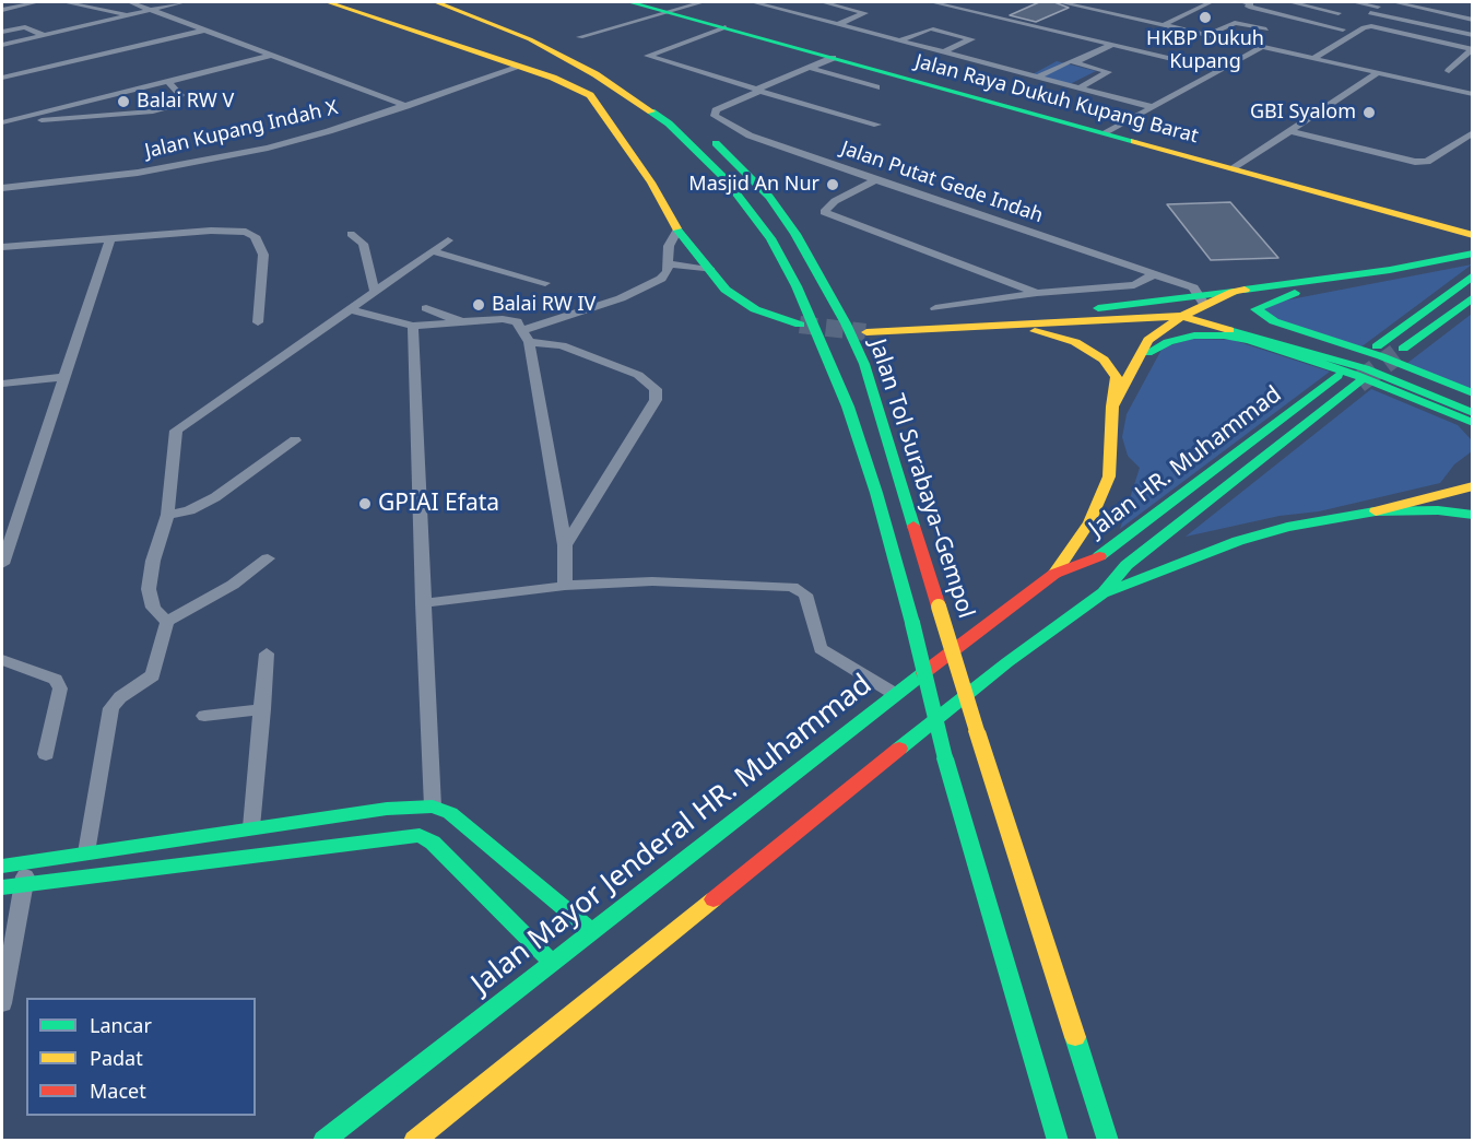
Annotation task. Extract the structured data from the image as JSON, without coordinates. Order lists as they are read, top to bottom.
{
  "streets": {
    "main road": [
      "Jalan Raya Dukuh Kupang Barat",
      "Jalan HR. Muhammad",
      "Jalan Tol Surabaya–Gempol",
      "Jalan Mayor Jenderal HR. Muhammad"
    ],
    "street": ["Jalan Kupang Indah X", "Jalan Putat Gede Indah"]
  },
  "crossings": [
    ["Jalan HR. Muhammad", "Jalan Mayor Jenderal HR. Muhammad"]
  ],
  "places": [
    "HKBP Dukuh Kupang",
    "Balai RW V",
    "GBI Syalom",
    "Masjid An Nur",
    "Balai RW IV",
    "GPIAI Efata"
  ],
  "legend": ["Lancar", "Padat", "Macet"]
}
